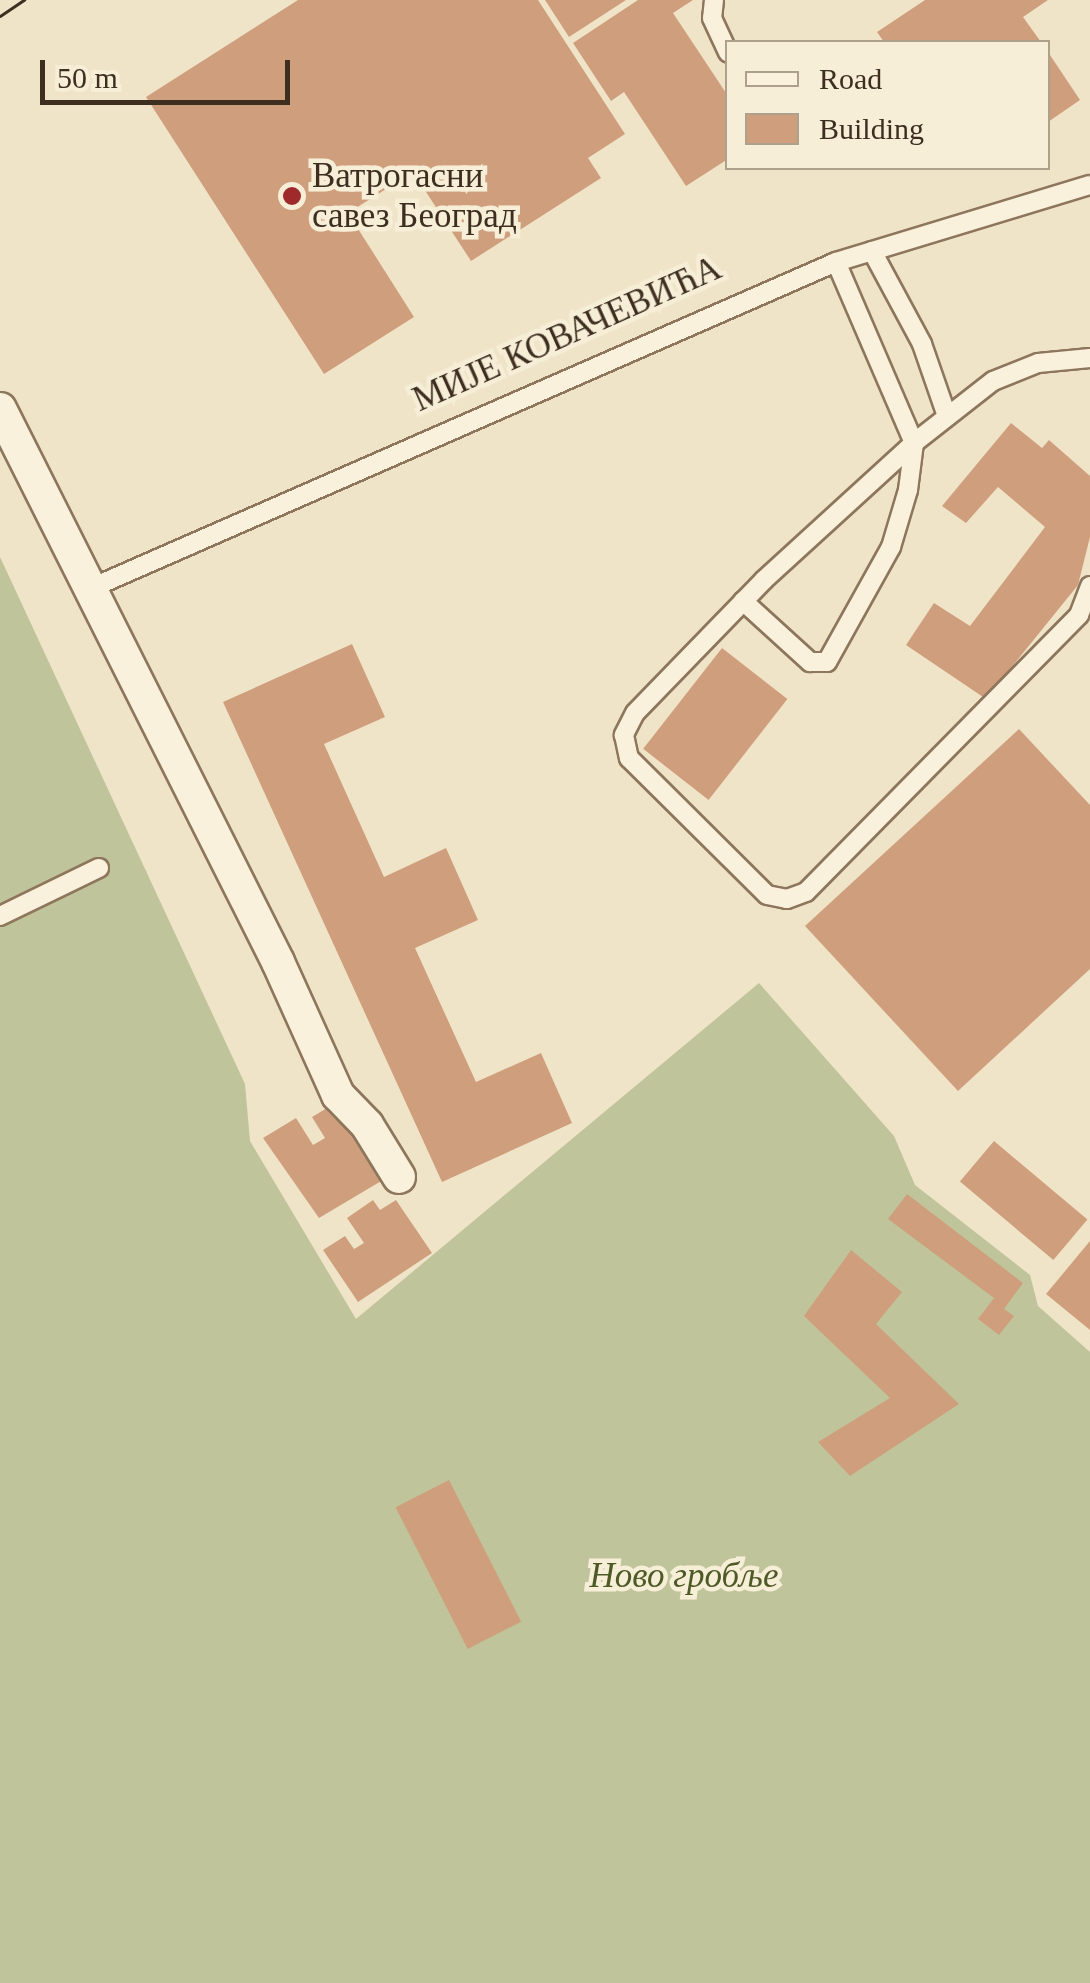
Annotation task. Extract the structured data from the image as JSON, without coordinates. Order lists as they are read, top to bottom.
{
  "streets": {
    "lane": ["МИЈЕ КОВАЧЕВИЋА"]
  },
  "parks": ["Ново гробље"],
  "places": ["Ватрогасни савез Београд"],
  "legend": ["Road", "Building"],
  "scale_bar": "50 m"
}
